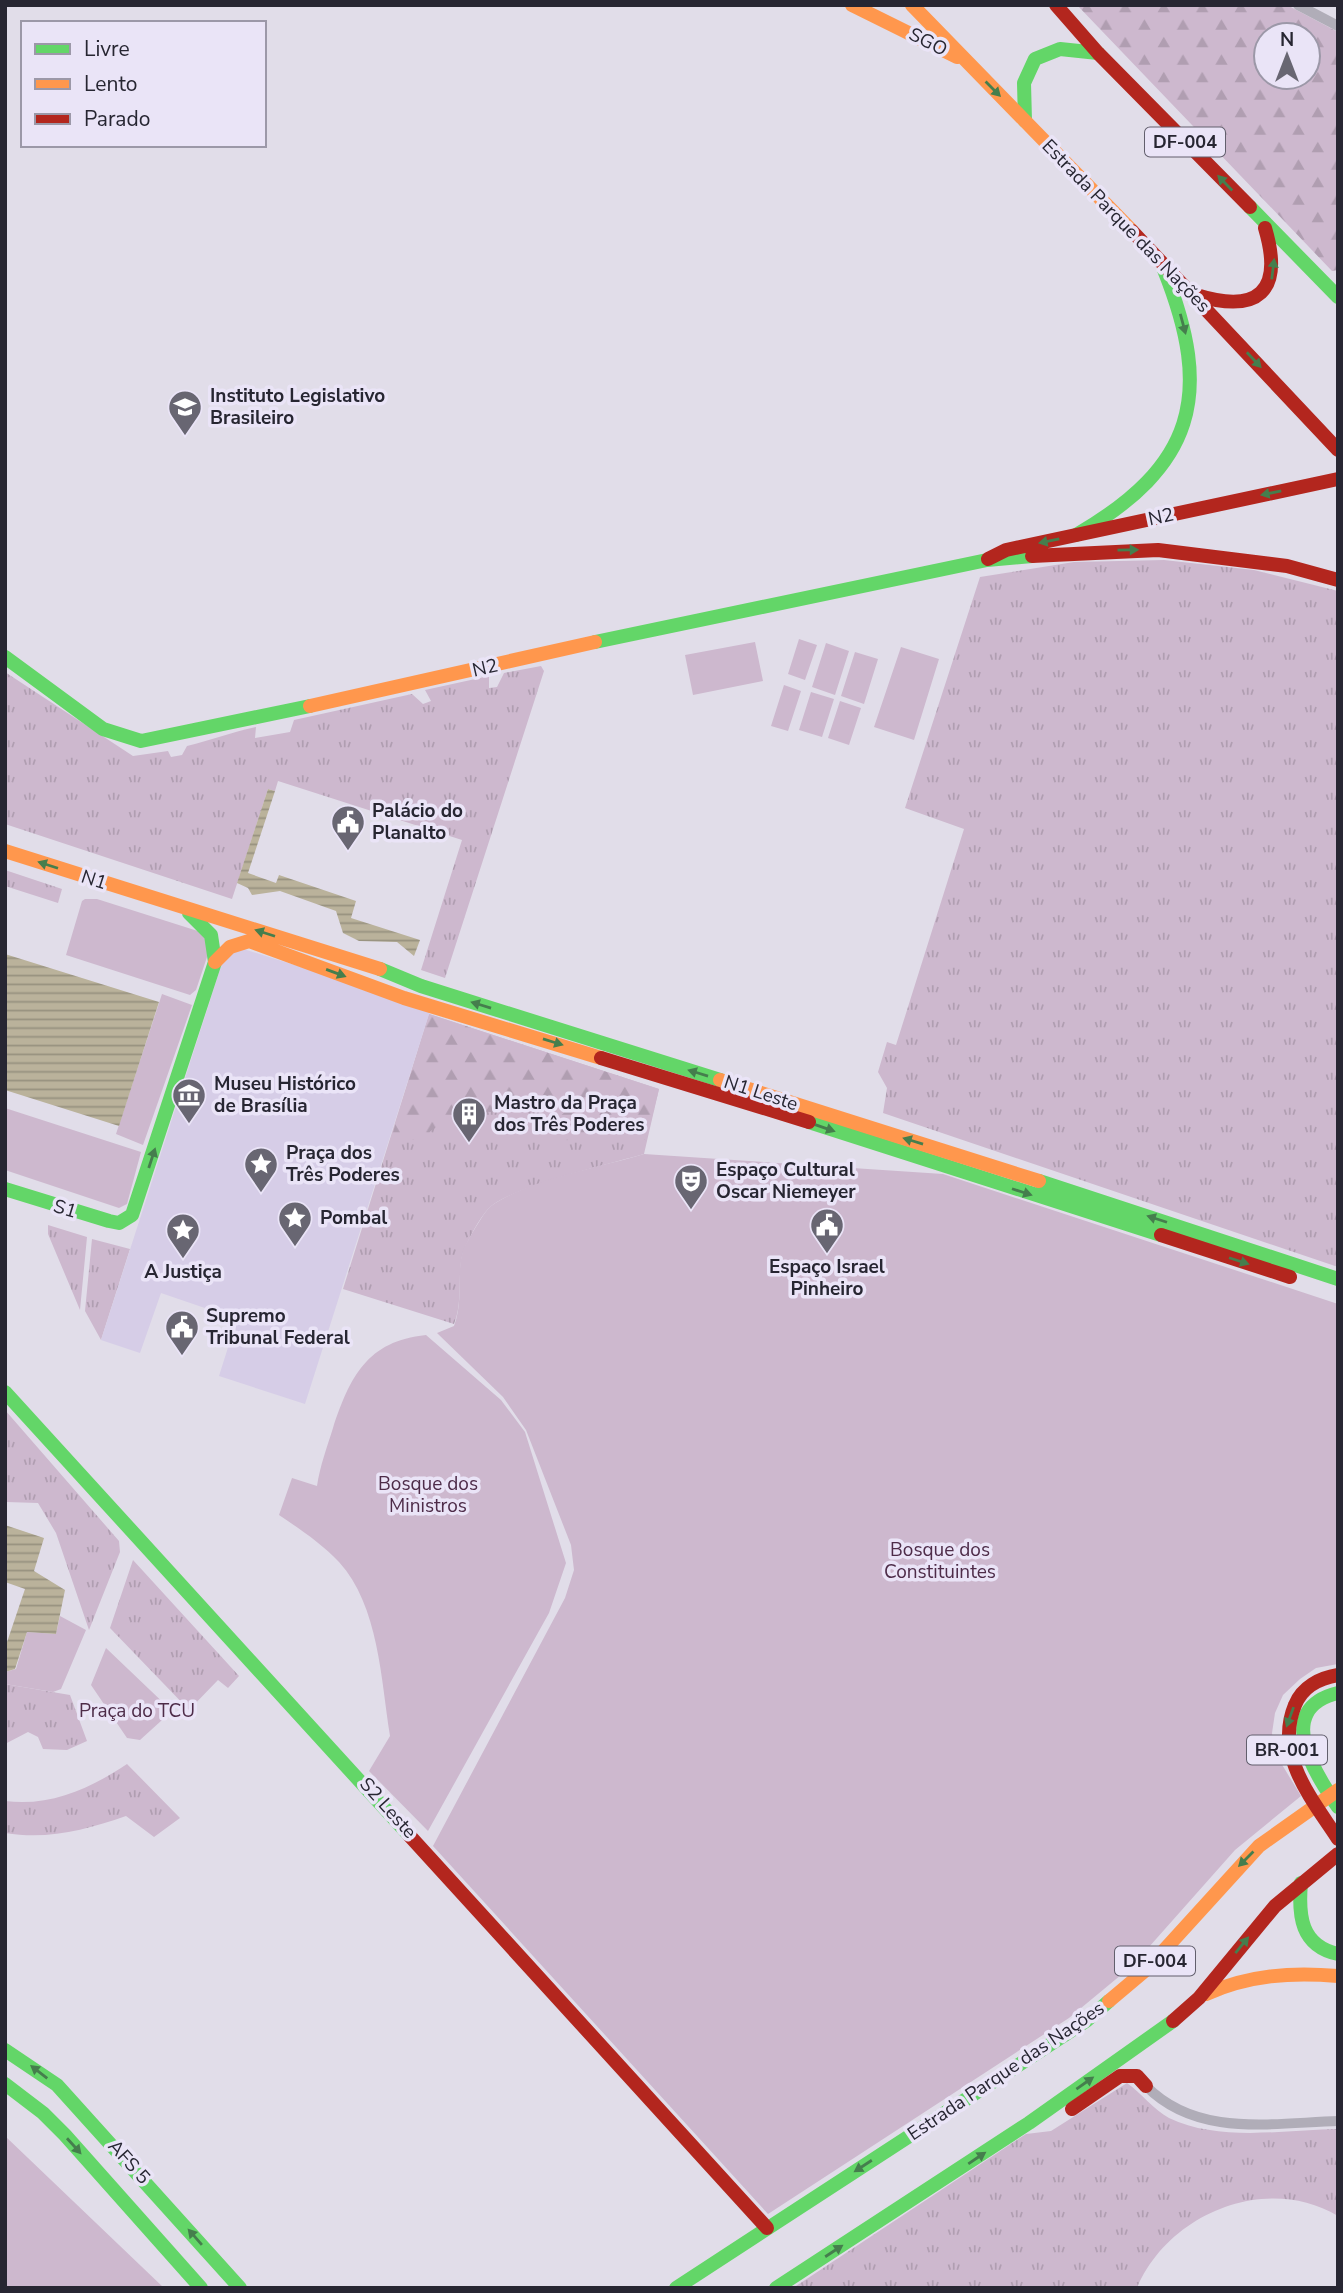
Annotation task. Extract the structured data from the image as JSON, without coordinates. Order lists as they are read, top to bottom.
{
  "streets": {
    "main road": [
      "SGO",
      "DF-004",
      "Estrada Parque das Nações",
      "N2",
      "N1",
      "N1 Leste",
      "S1",
      "BR-001",
      "S2 Leste",
      "AFS 5"
    ]
  },
  "crossings": [
    ["SGO", "Estrada Parque das Nações"],
    ["Estrada Parque das Nações", "S2 Leste"],
    ["N1", "N1 Leste"],
    ["N1 Leste", "S1"]
  ],
  "one_way": ["N1"],
  "parks": ["Bosque dos Ministros", "Bosque dos Constituintes", "Praça do TCU"],
  "places": {
    "school or university": ["Instituto Legislativo Brasileiro"],
    "public building": ["Palácio do Planalto", "Espaço Israel Pinheiro", "Supremo Tribunal Federal"],
    "museum": ["Museu Histórico de Brasília"],
    "building": ["Mastro da Praça dos Três Poderes"],
    "place": ["Praça dos Três Poderes", "Pombal", "A Justiça"],
    "theatre": ["Espaço Cultural Oscar Niemeyer"]
  },
  "legend": ["Livre", "Lento", "Parado"],
  "north": "top"
}
